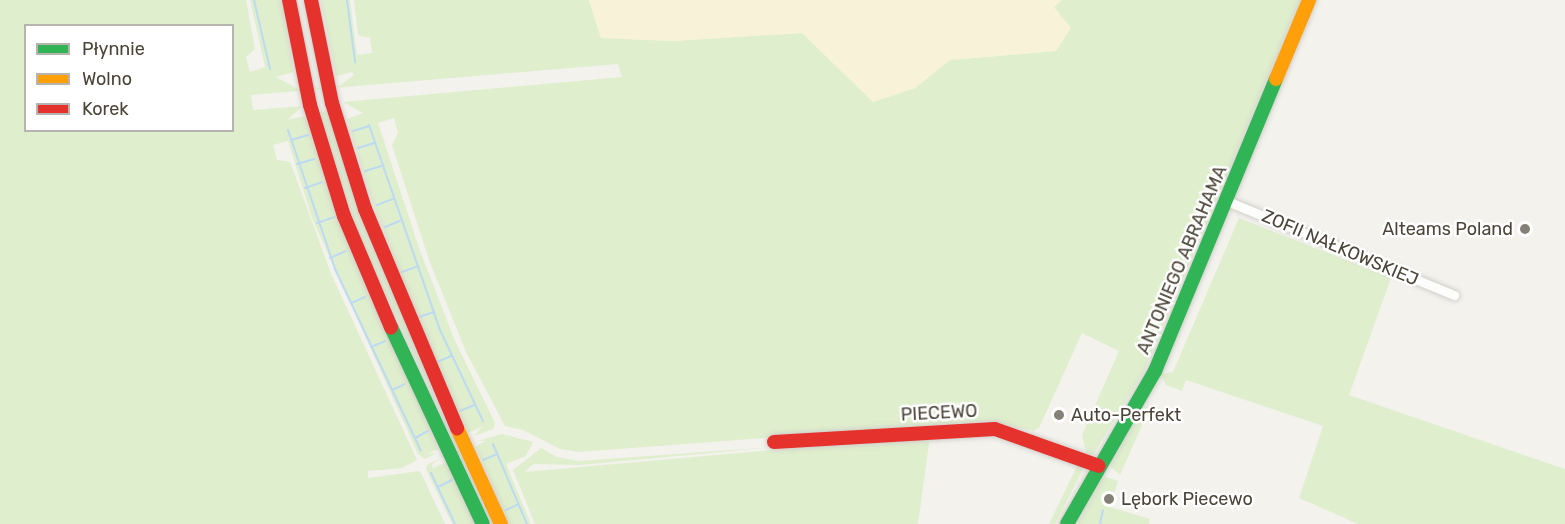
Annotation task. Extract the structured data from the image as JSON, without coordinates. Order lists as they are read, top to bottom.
{
  "streets": {
    "main road": ["ANTONIEGO ABRAHAMA", "PIECEWO"],
    "street": ["ZOFII NAŁKOWSKIEJ"]
  },
  "crossings": [
    ["ZOFII NAŁKOWSKIEJ", "ANTONIEGO ABRAHAMA"],
    ["ANTONIEGO ABRAHAMA", "PIECEWO"]
  ],
  "places": ["Alteams Poland", "Auto-Perfekt", "Lębork Piecewo"],
  "legend": ["Płynnie", "Wolno", "Korek"]
}
